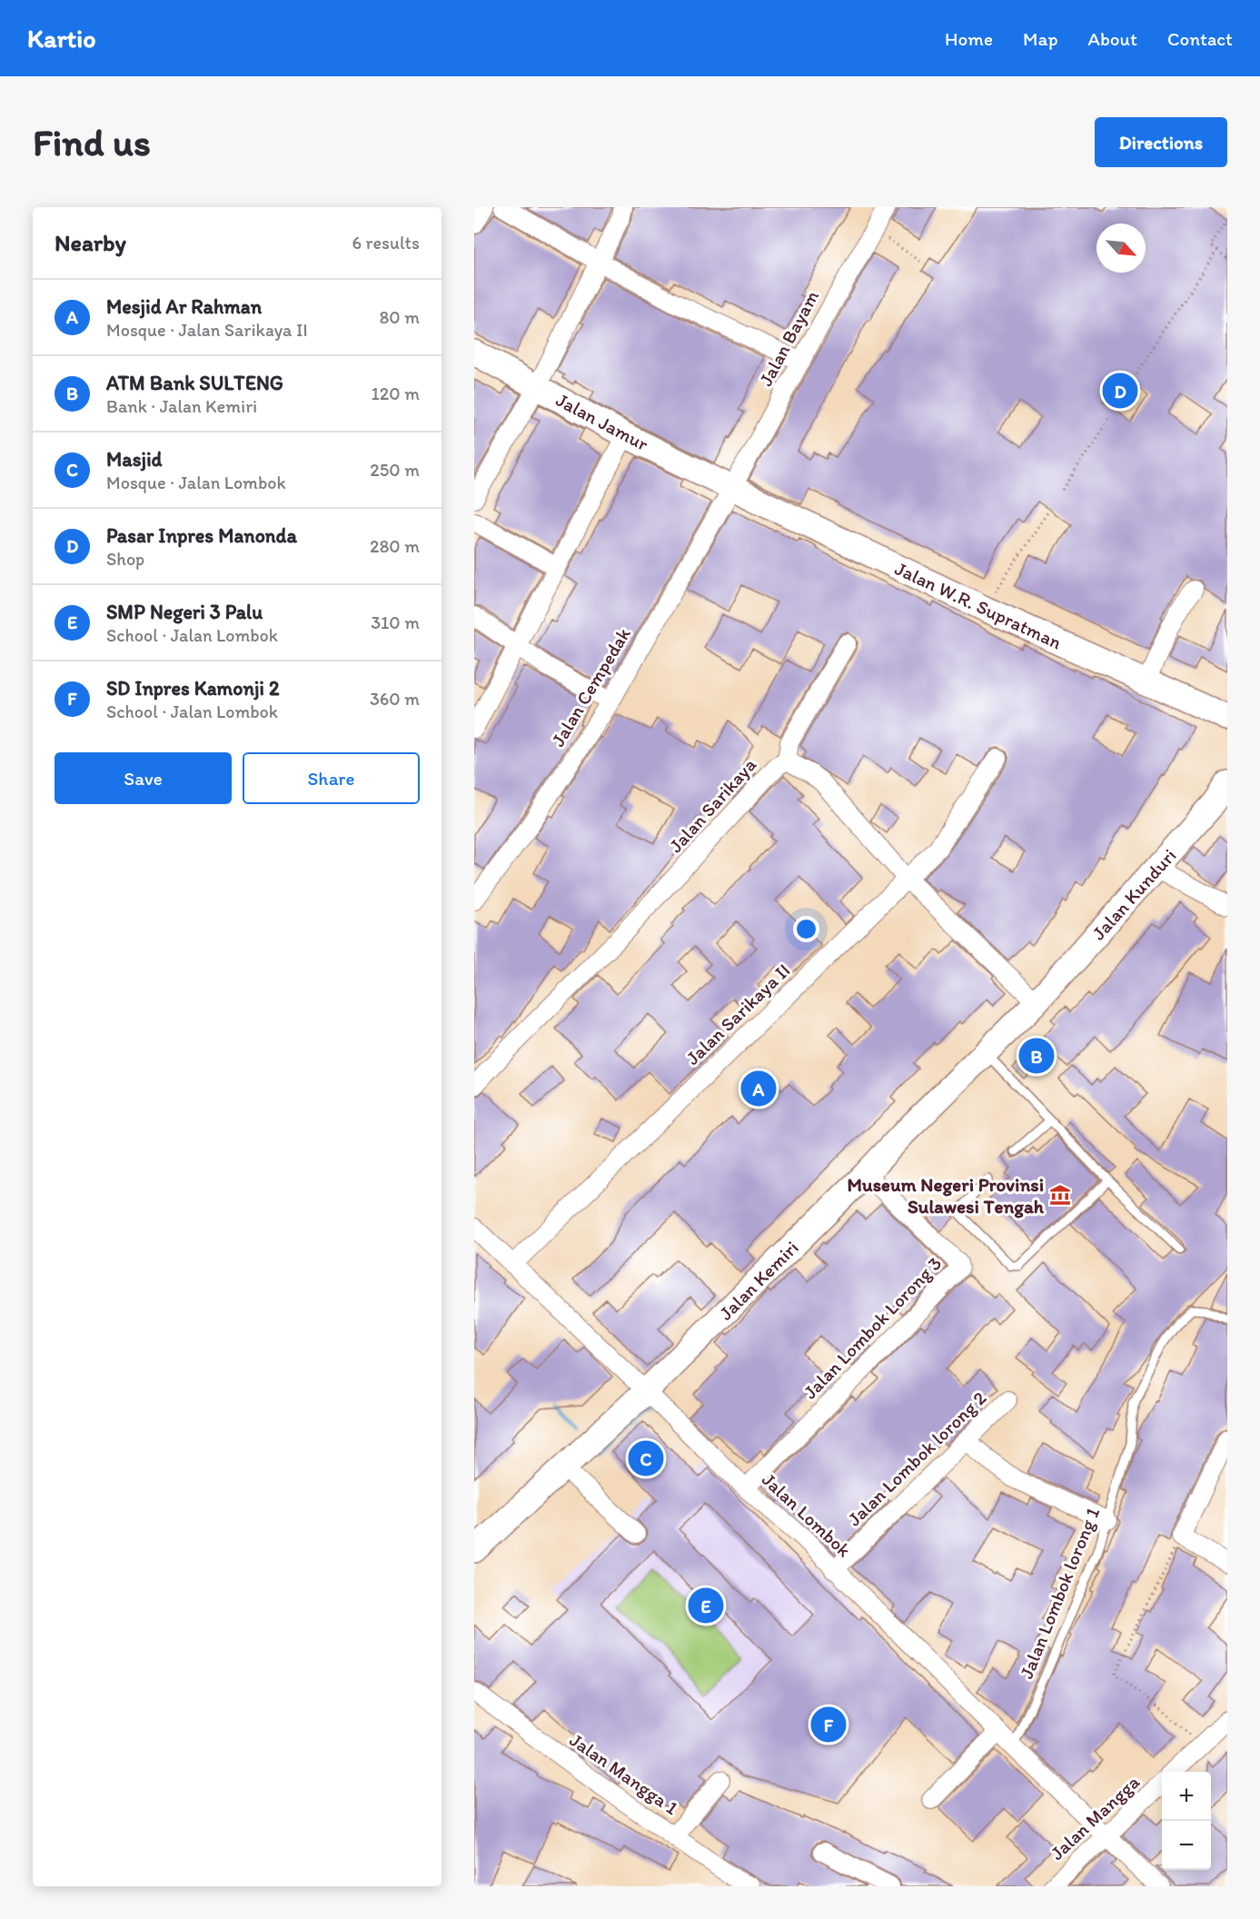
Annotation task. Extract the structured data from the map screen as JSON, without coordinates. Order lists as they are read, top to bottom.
{
  "streets": {
    "street": [
      "Jalan Bayam",
      "Jalan Jamur",
      "Jalan W.R. Supratman",
      "Jalan Cempedak",
      "Jalan Sarikaya",
      "Jalan Kunduri",
      "Jalan Sarikaya II",
      "Jalan Kemiri",
      "Jalan Lombok Lorong 3",
      "Jalan Lombok lorong 2",
      "Jalan Lombok",
      "Jalan Mangga 1",
      "Jalan Mangga"
    ],
    "lane": ["Jalan Lombok lorong 1"]
  },
  "crossings": [
    ["Jalan Bayam", "Jalan Jamur"],
    ["Jalan Bayam", "Jalan W.R. Supratman"],
    ["Jalan Bayam", "Jalan Cempedak"],
    ["Jalan Jamur", "Jalan W.R. Supratman"],
    ["Jalan Jamur", "Jalan Cempedak"],
    ["Jalan W.R. Supratman", "Jalan Cempedak"],
    ["Jalan Sarikaya", "Jalan Kunduri"],
    ["Jalan Sarikaya", "Jalan Sarikaya II"],
    ["Jalan Sarikaya", "Jalan Kemiri"],
    ["Jalan Kunduri", "Jalan Kemiri"],
    ["Jalan Sarikaya II", "Jalan Lombok"],
    ["Jalan Kemiri", "Jalan Lombok Lorong 3"],
    ["Jalan Kemiri", "Jalan Lombok"],
    ["Jalan Lombok Lorong 3", "Jalan Lombok"],
    ["Jalan Lombok lorong 2", "Jalan Lombok"],
    ["Jalan Lombok", "Jalan Lombok lorong 1"],
    ["Jalan Lombok", "Jalan Mangga"]
  ],
  "places": {
    "museum": ["Museum Negeri Provinsi Sulawesi Tengah"]
  },
  "north": "bottom right",
  "page": {
    "header": "Kartio",
    "nav": [
      "Home",
      "Map",
      "About",
      "Contact"
    ],
    "buttons": [
      "Directions",
      ["Save", "Share"]
    ],
    "title": "Find us",
    "heading": ["Nearby", "6 results"],
    "list": [
      {
        "mark": "A",
        "name": "Mesjid Ar Rahman",
        "note": "Mosque · Jalan Sarikaya II",
        "value": "80 m"
      },
      {
        "mark": "B",
        "name": "ATM Bank SULTENG",
        "note": "Bank · Jalan Kemiri",
        "value": "120 m"
      },
      {
        "mark": "C",
        "name": "Masjid",
        "note": "Mosque · Jalan Lombok",
        "value": "250 m"
      },
      {
        "mark": "D",
        "name": "Pasar Inpres Manonda",
        "note": "Shop",
        "value": "280 m"
      },
      {
        "mark": "E",
        "name": "SMP Negeri 3 Palu",
        "note": "School · Jalan Lombok",
        "value": "310 m"
      },
      {
        "mark": "F",
        "name": "SD Inpres Kamonji 2",
        "note": "School · Jalan Lombok",
        "value": "360 m"
      }
    ],
    "pins": [
      "D",
      "B",
      "A",
      "C",
      "E",
      "F"
    ],
    "map_buttons": ["+", "−"]
  }
}
